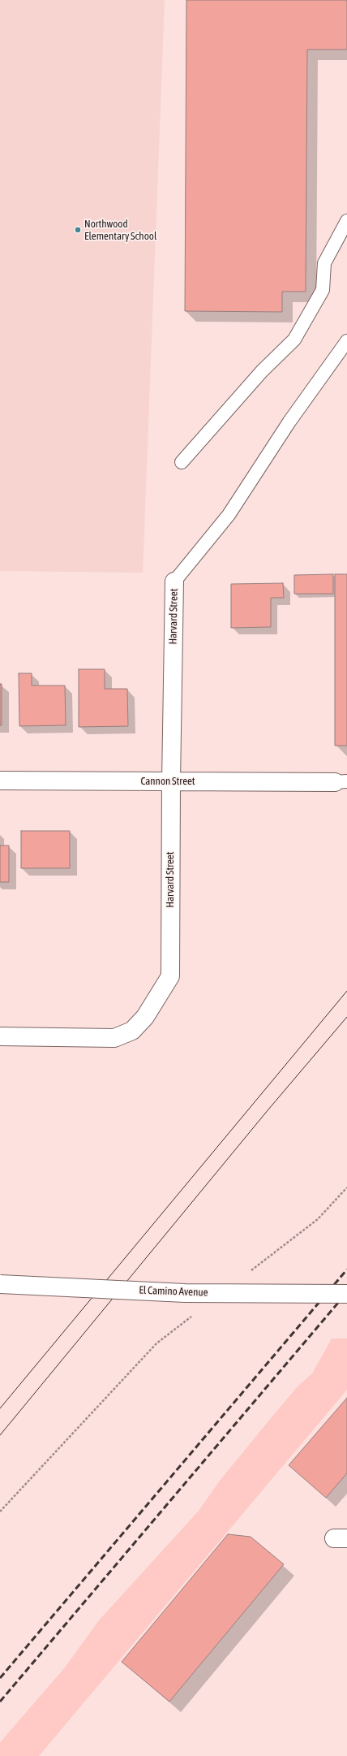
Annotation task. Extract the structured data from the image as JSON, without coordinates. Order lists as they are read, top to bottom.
{
  "streets": {
    "street": ["Harvard Street", "Cannon Street", "El Camino Avenue"]
  },
  "crossings": [
    ["Harvard Street", "Cannon Street"]
  ],
  "places": ["Northwood Elementary School"]
}
